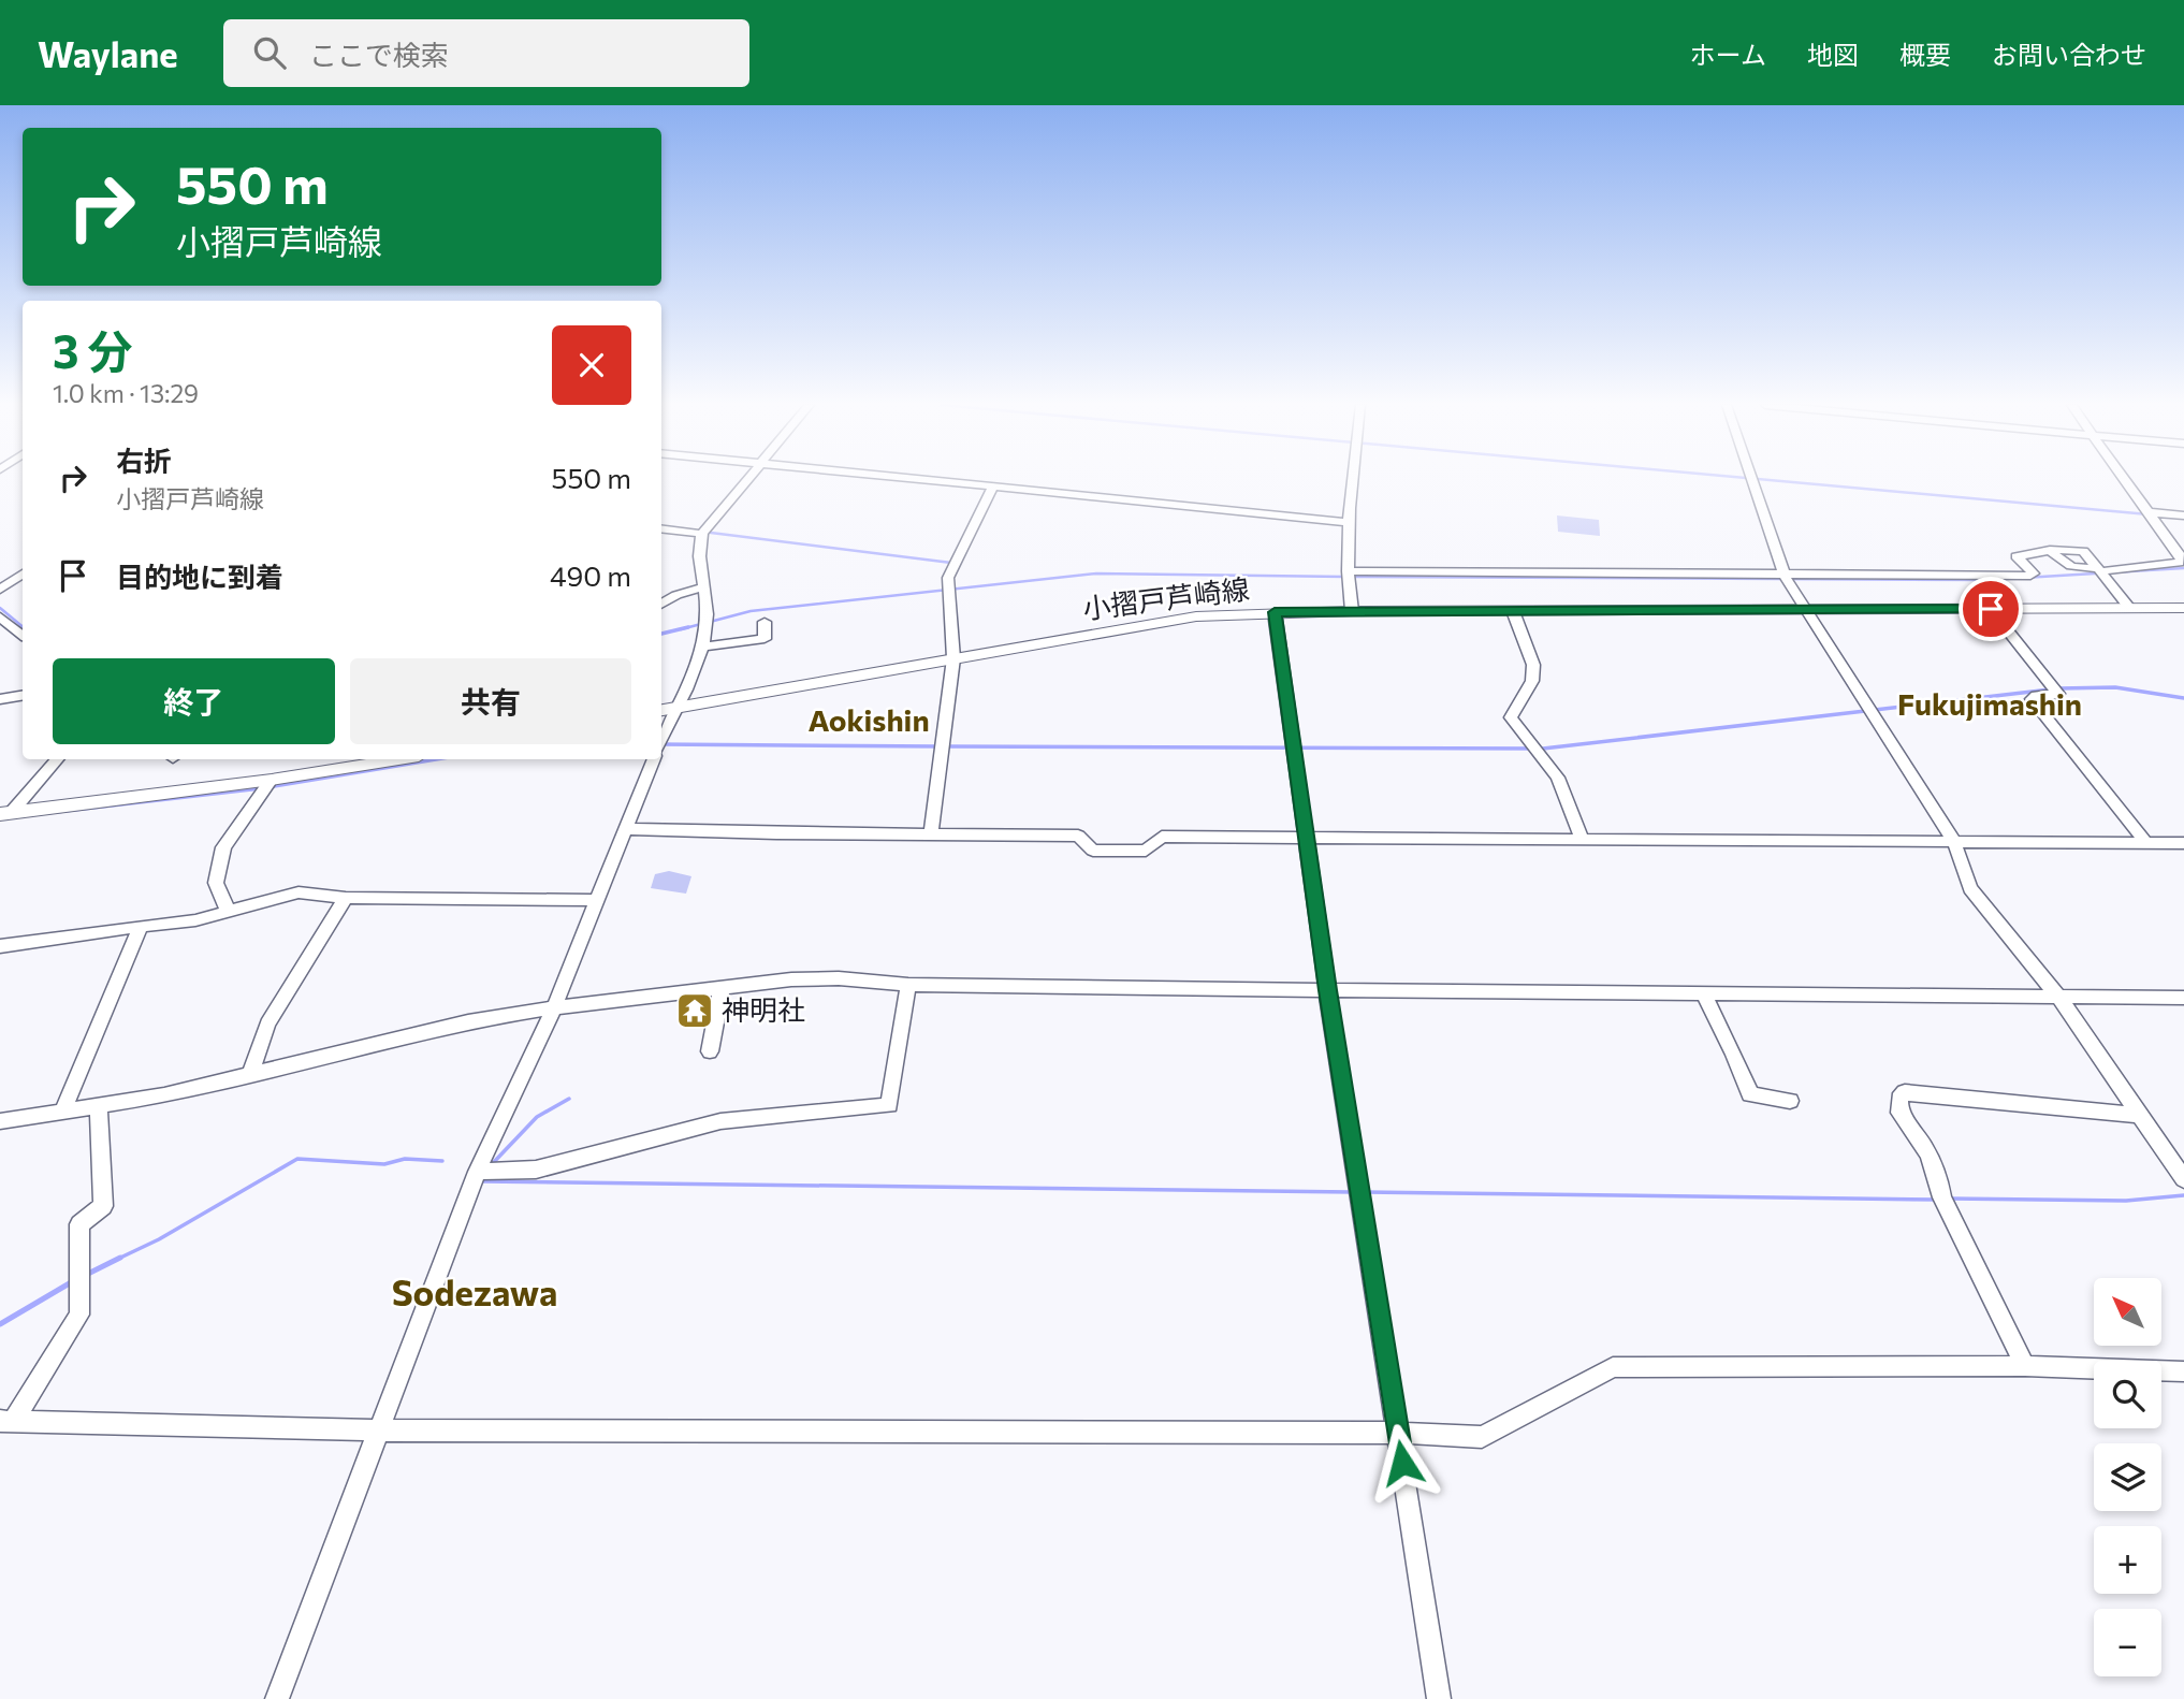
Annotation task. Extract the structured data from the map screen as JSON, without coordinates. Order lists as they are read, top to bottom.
{
  "streets": {
    "main road": ["小摺戸芦崎線"]
  },
  "districts": ["Fukujimashin", "Aokishin", "Sodezawa"],
  "places": {
    "temple": ["神明社"]
  },
  "north": "top left",
  "page": {
    "header": "Waylane",
    "search": "ここで検索",
    "nav": [
      "ホーム",
      "地図",
      "概要",
      "お問い合わせ"
    ],
    "turn": ["550 m", "小摺戸芦崎線"],
    "heading": ["3 分", "1.0 km · 13:29"],
    "list": [
      {
        "name": "右折",
        "note": "小摺戸芦崎線",
        "value": "550 m"
      },
      {
        "name": "目的地に到着",
        "value": "490 m"
      }
    ],
    "buttons": ["終了", "共有"],
    "map_buttons": ["+", "−"]
  }
}
